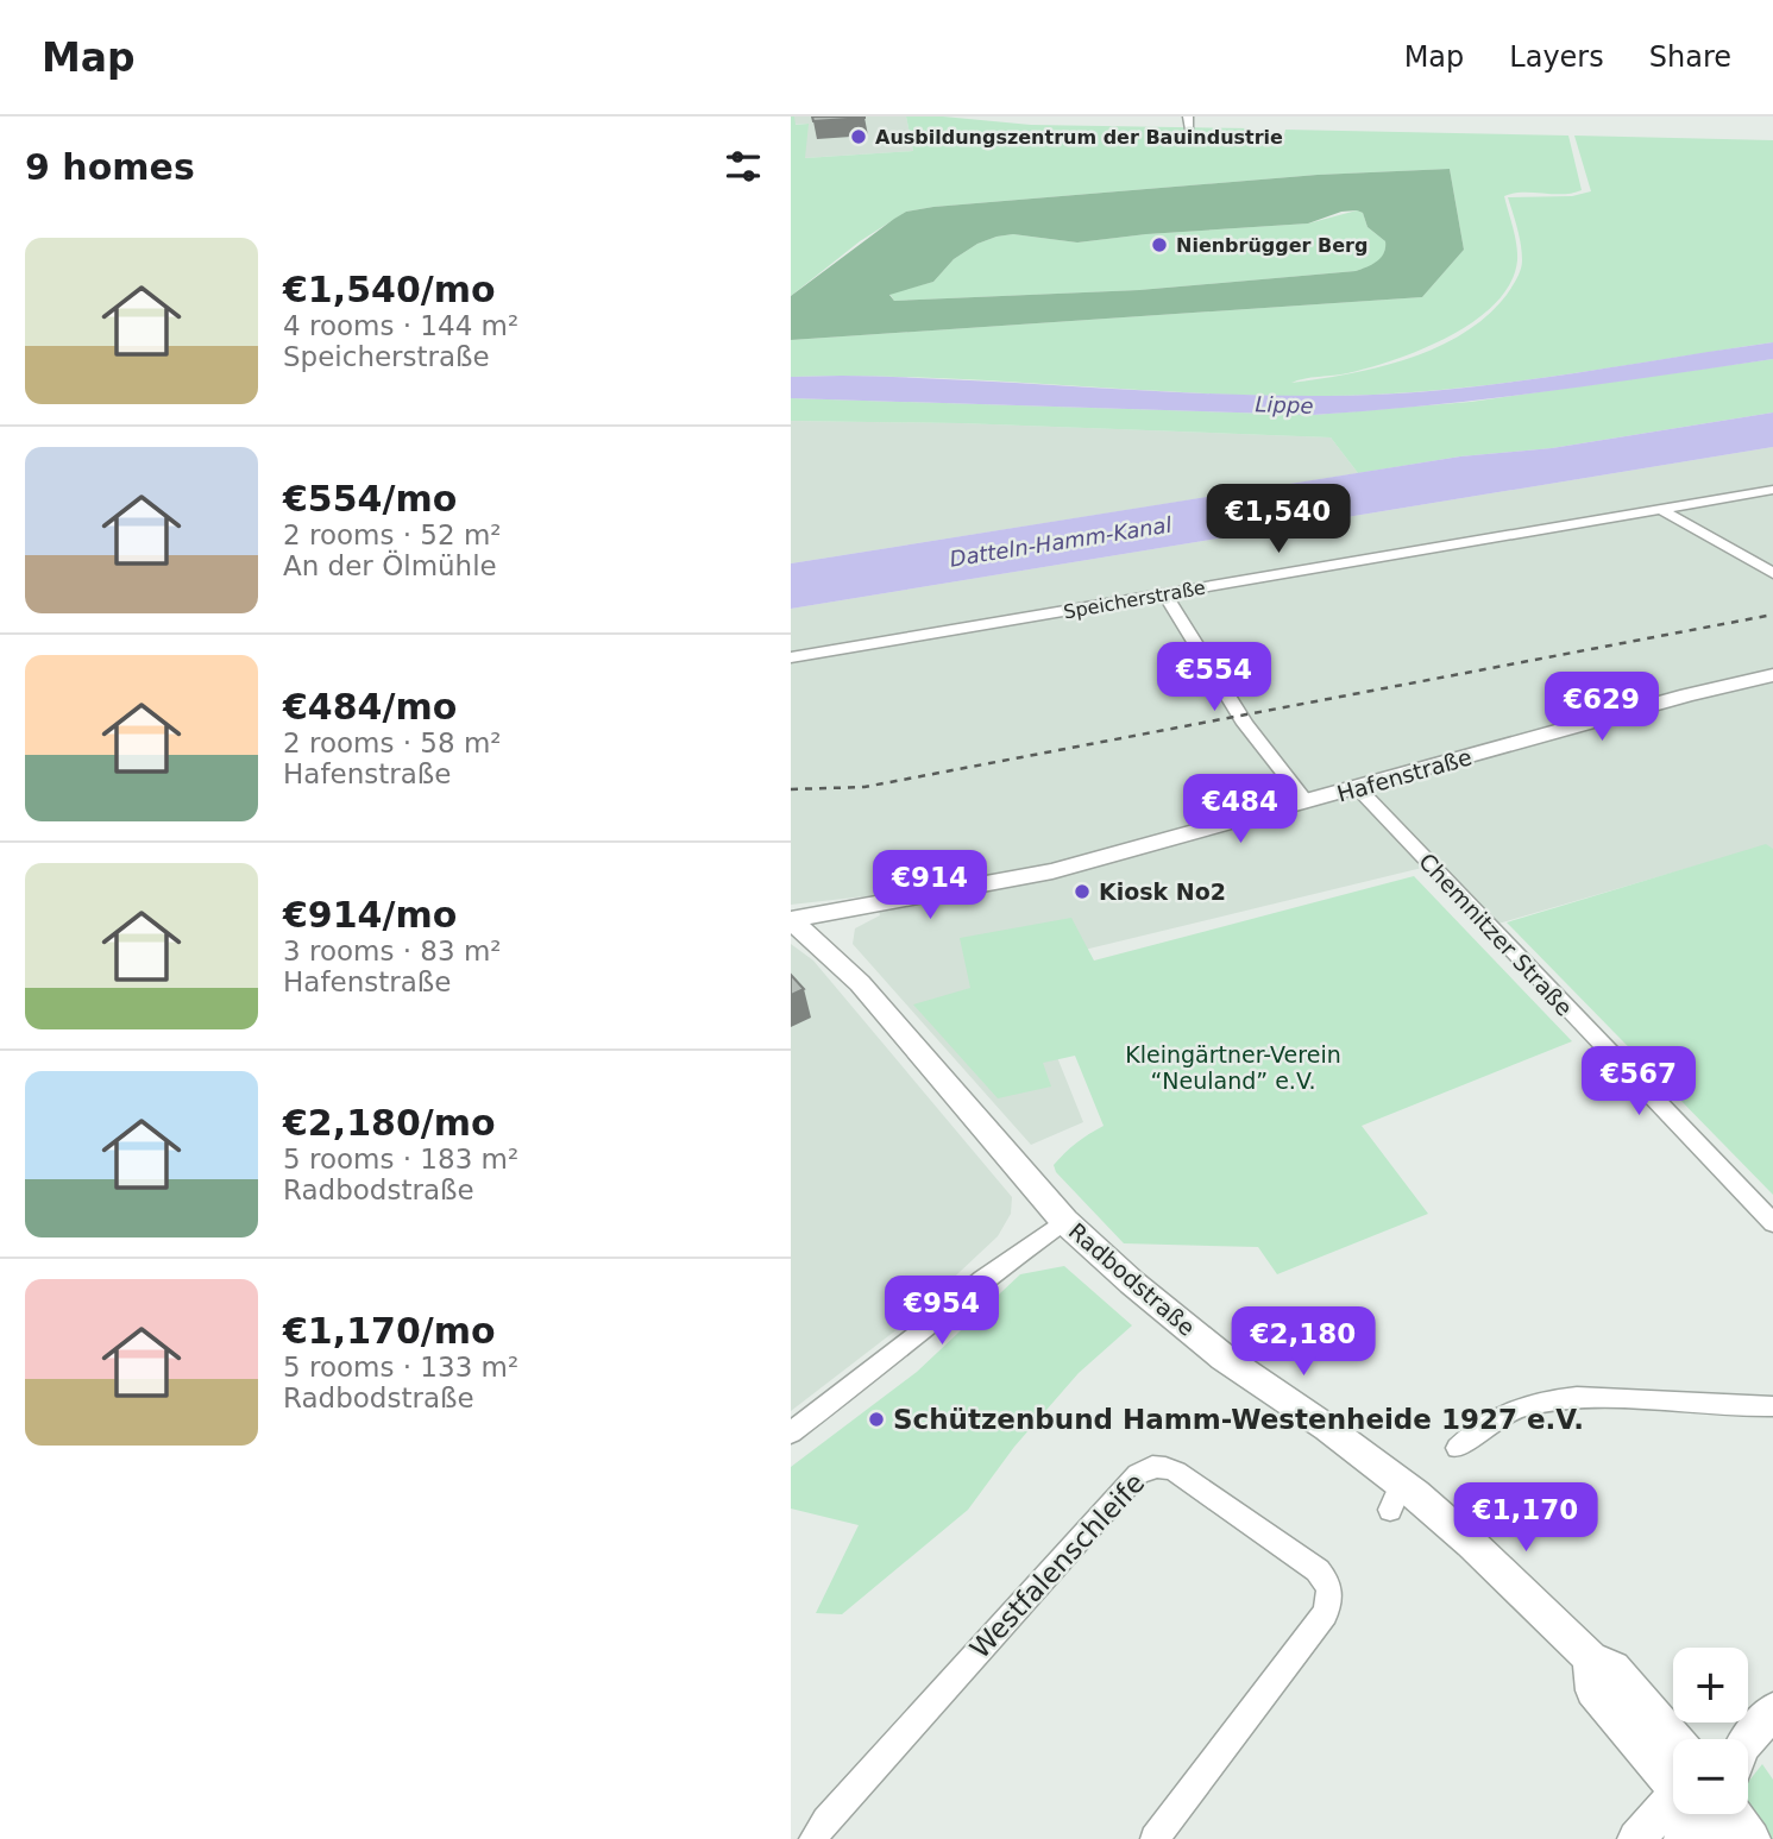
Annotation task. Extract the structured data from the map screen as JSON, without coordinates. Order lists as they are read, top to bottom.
{
  "streets": {
    "main road": ["Hafenstraße", "Radbodstraße"],
    "street": ["Speicherstraße", "Chemnitzer Straße", "Westfalenschleife"]
  },
  "crossings": [
    ["Hafenstraße", "Chemnitzer Straße"],
    ["Hafenstraße", "Radbodstraße"]
  ],
  "water": ["Lippe", "Datteln-Hamm-Kanal"],
  "parks": ["Kleingärtner-Verein “Neuland” e.V."],
  "places": [
    "Ausbildungszentrum der Bauindustrie",
    "Nienbrügger Berg",
    "Kiosk No2",
    "Schützenbund Hamm-Westenheide 1927 e.V."
  ],
  "page": {
    "header": "Map",
    "nav": ["Map", "Layers", "Share"],
    "heading": "9 homes",
    "list": [
      {
        "name": "€1,540/mo",
        "note": "4 rooms · 144 m² · Speicherstraße"
      },
      {
        "name": "€554/mo",
        "note": "2 rooms · 52 m² · An der Ölmühle"
      },
      {
        "name": "€484/mo",
        "note": "2 rooms · 58 m² · Hafenstraße"
      },
      {
        "name": "€914/mo",
        "note": "3 rooms · 83 m² · Hafenstraße"
      },
      {
        "name": "€2,180/mo",
        "note": "5 rooms · 183 m² · Radbodstraße"
      },
      {
        "name": "€1,170/mo",
        "note": "5 rooms · 133 m² · Radbodstraße"
      }
    ],
    "price": [
      "€1,540",
      "€554",
      "€629",
      "€484",
      "€914",
      "€567",
      "€954",
      "€2,180",
      "€1,170"
    ],
    "map_buttons": ["+", "−"]
  }
}
